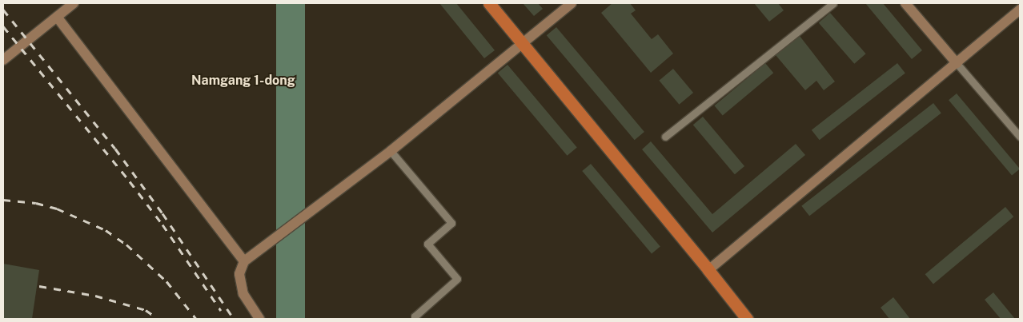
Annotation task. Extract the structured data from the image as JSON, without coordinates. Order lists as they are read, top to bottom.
{
  "districts": ["Namgang 1-dong"]
}
